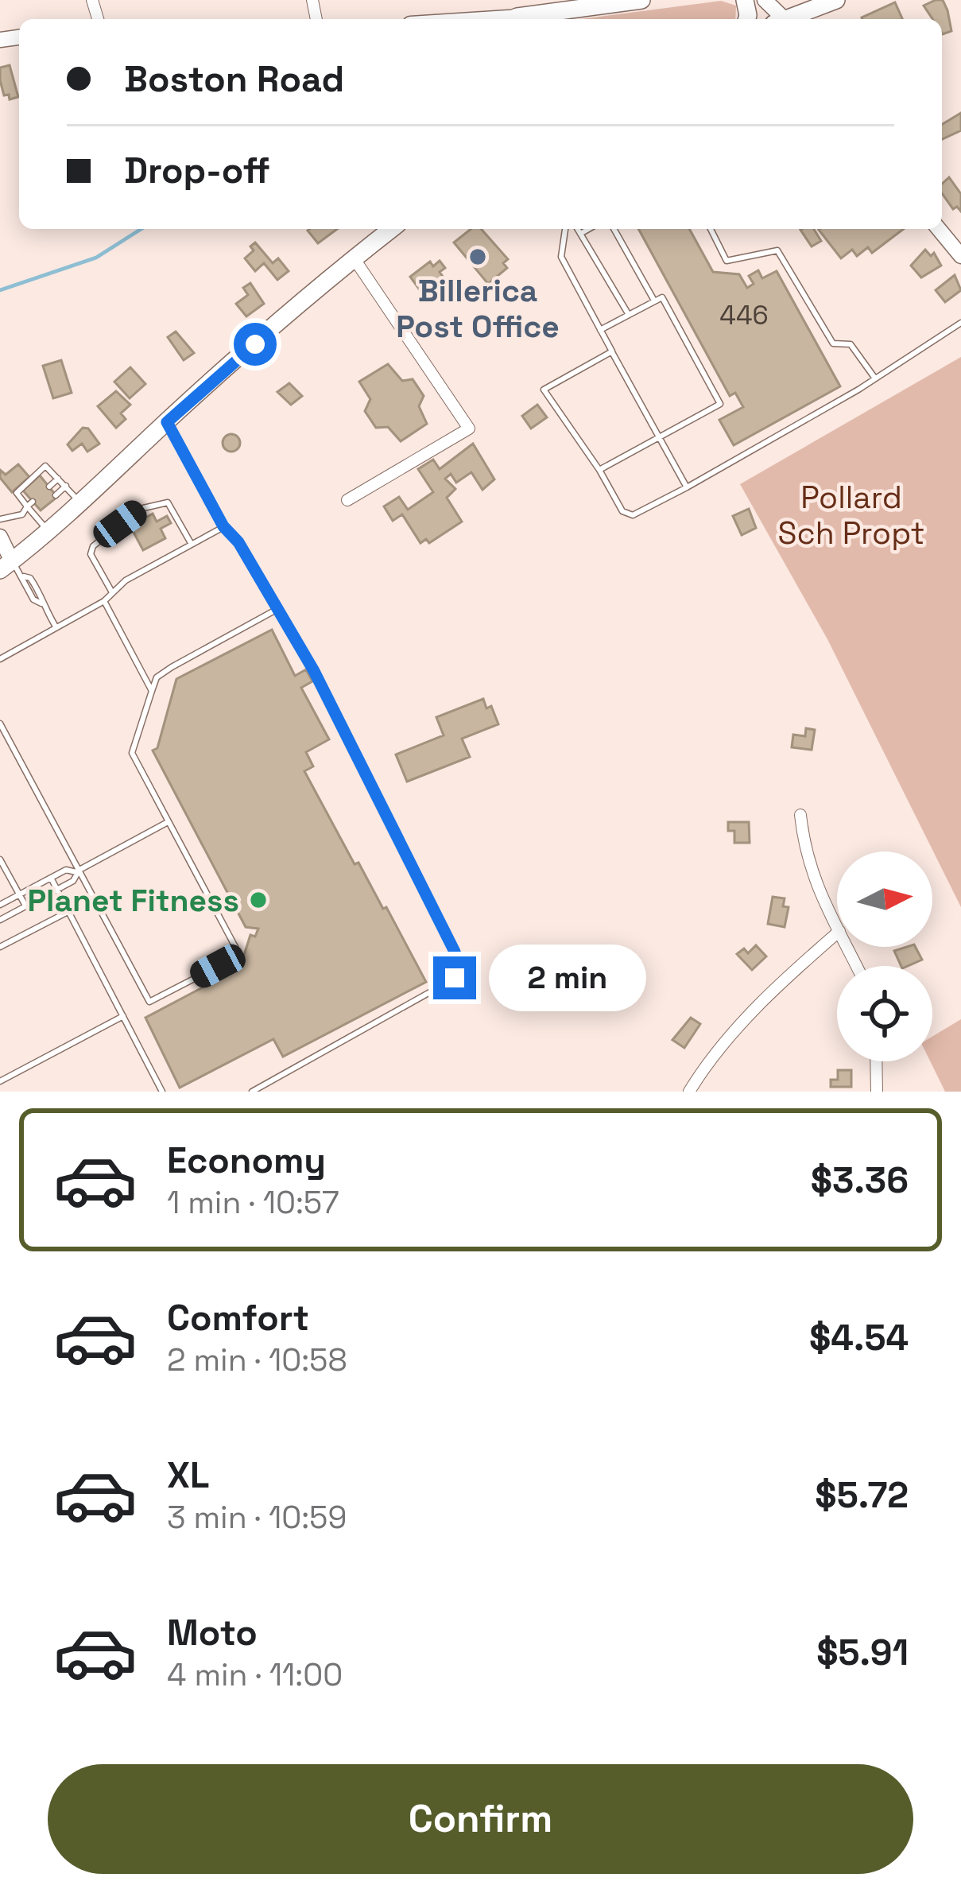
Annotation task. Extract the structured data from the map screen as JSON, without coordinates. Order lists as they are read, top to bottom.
{
  "parks": ["Pollard Sch Propt"],
  "places": ["Billerica Post Office", "Planet Fitness"],
  "house_numbers": ["446"],
  "north": "right",
  "page": {
    "banner": ["Boston Road", "Drop-off"],
    "bubble": "2 min",
    "list": [
      {
        "name": "Economy",
        "note": "1 min · 10:57",
        "value": "$3.36"
      },
      {
        "name": "Comfort",
        "note": "2 min · 10:58",
        "value": "$4.54"
      },
      {
        "name": "XL",
        "note": "3 min · 10:59",
        "value": "$5.72"
      },
      {
        "name": "Moto",
        "note": "4 min · 11:00",
        "value": "$5.91"
      }
    ],
    "buttons": "Confirm"
  }
}
